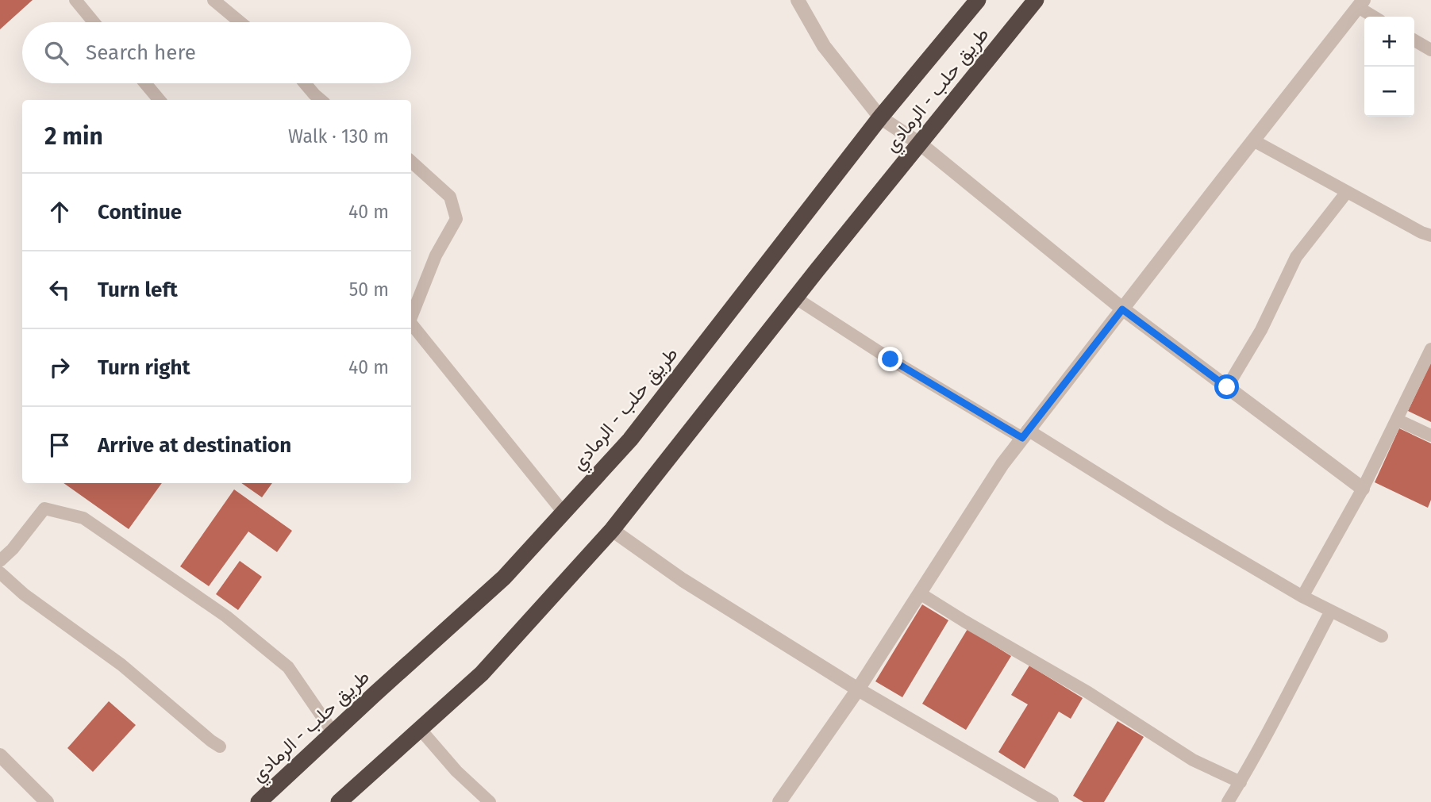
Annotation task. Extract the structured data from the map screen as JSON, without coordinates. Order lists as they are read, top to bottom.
{
  "streets": {
    "highway": ["طريق حلب - الرمادي"]
  },
  "page": {
    "map_buttons": ["+", "−"],
    "search": "Search here",
    "heading": ["2 min", "Walk · 130 m"],
    "list": [
      ["Continue", "40 m"],
      ["Turn left", "50 m"],
      ["Turn right", "40 m"],
      "Arrive at destination"
    ]
  }
}
